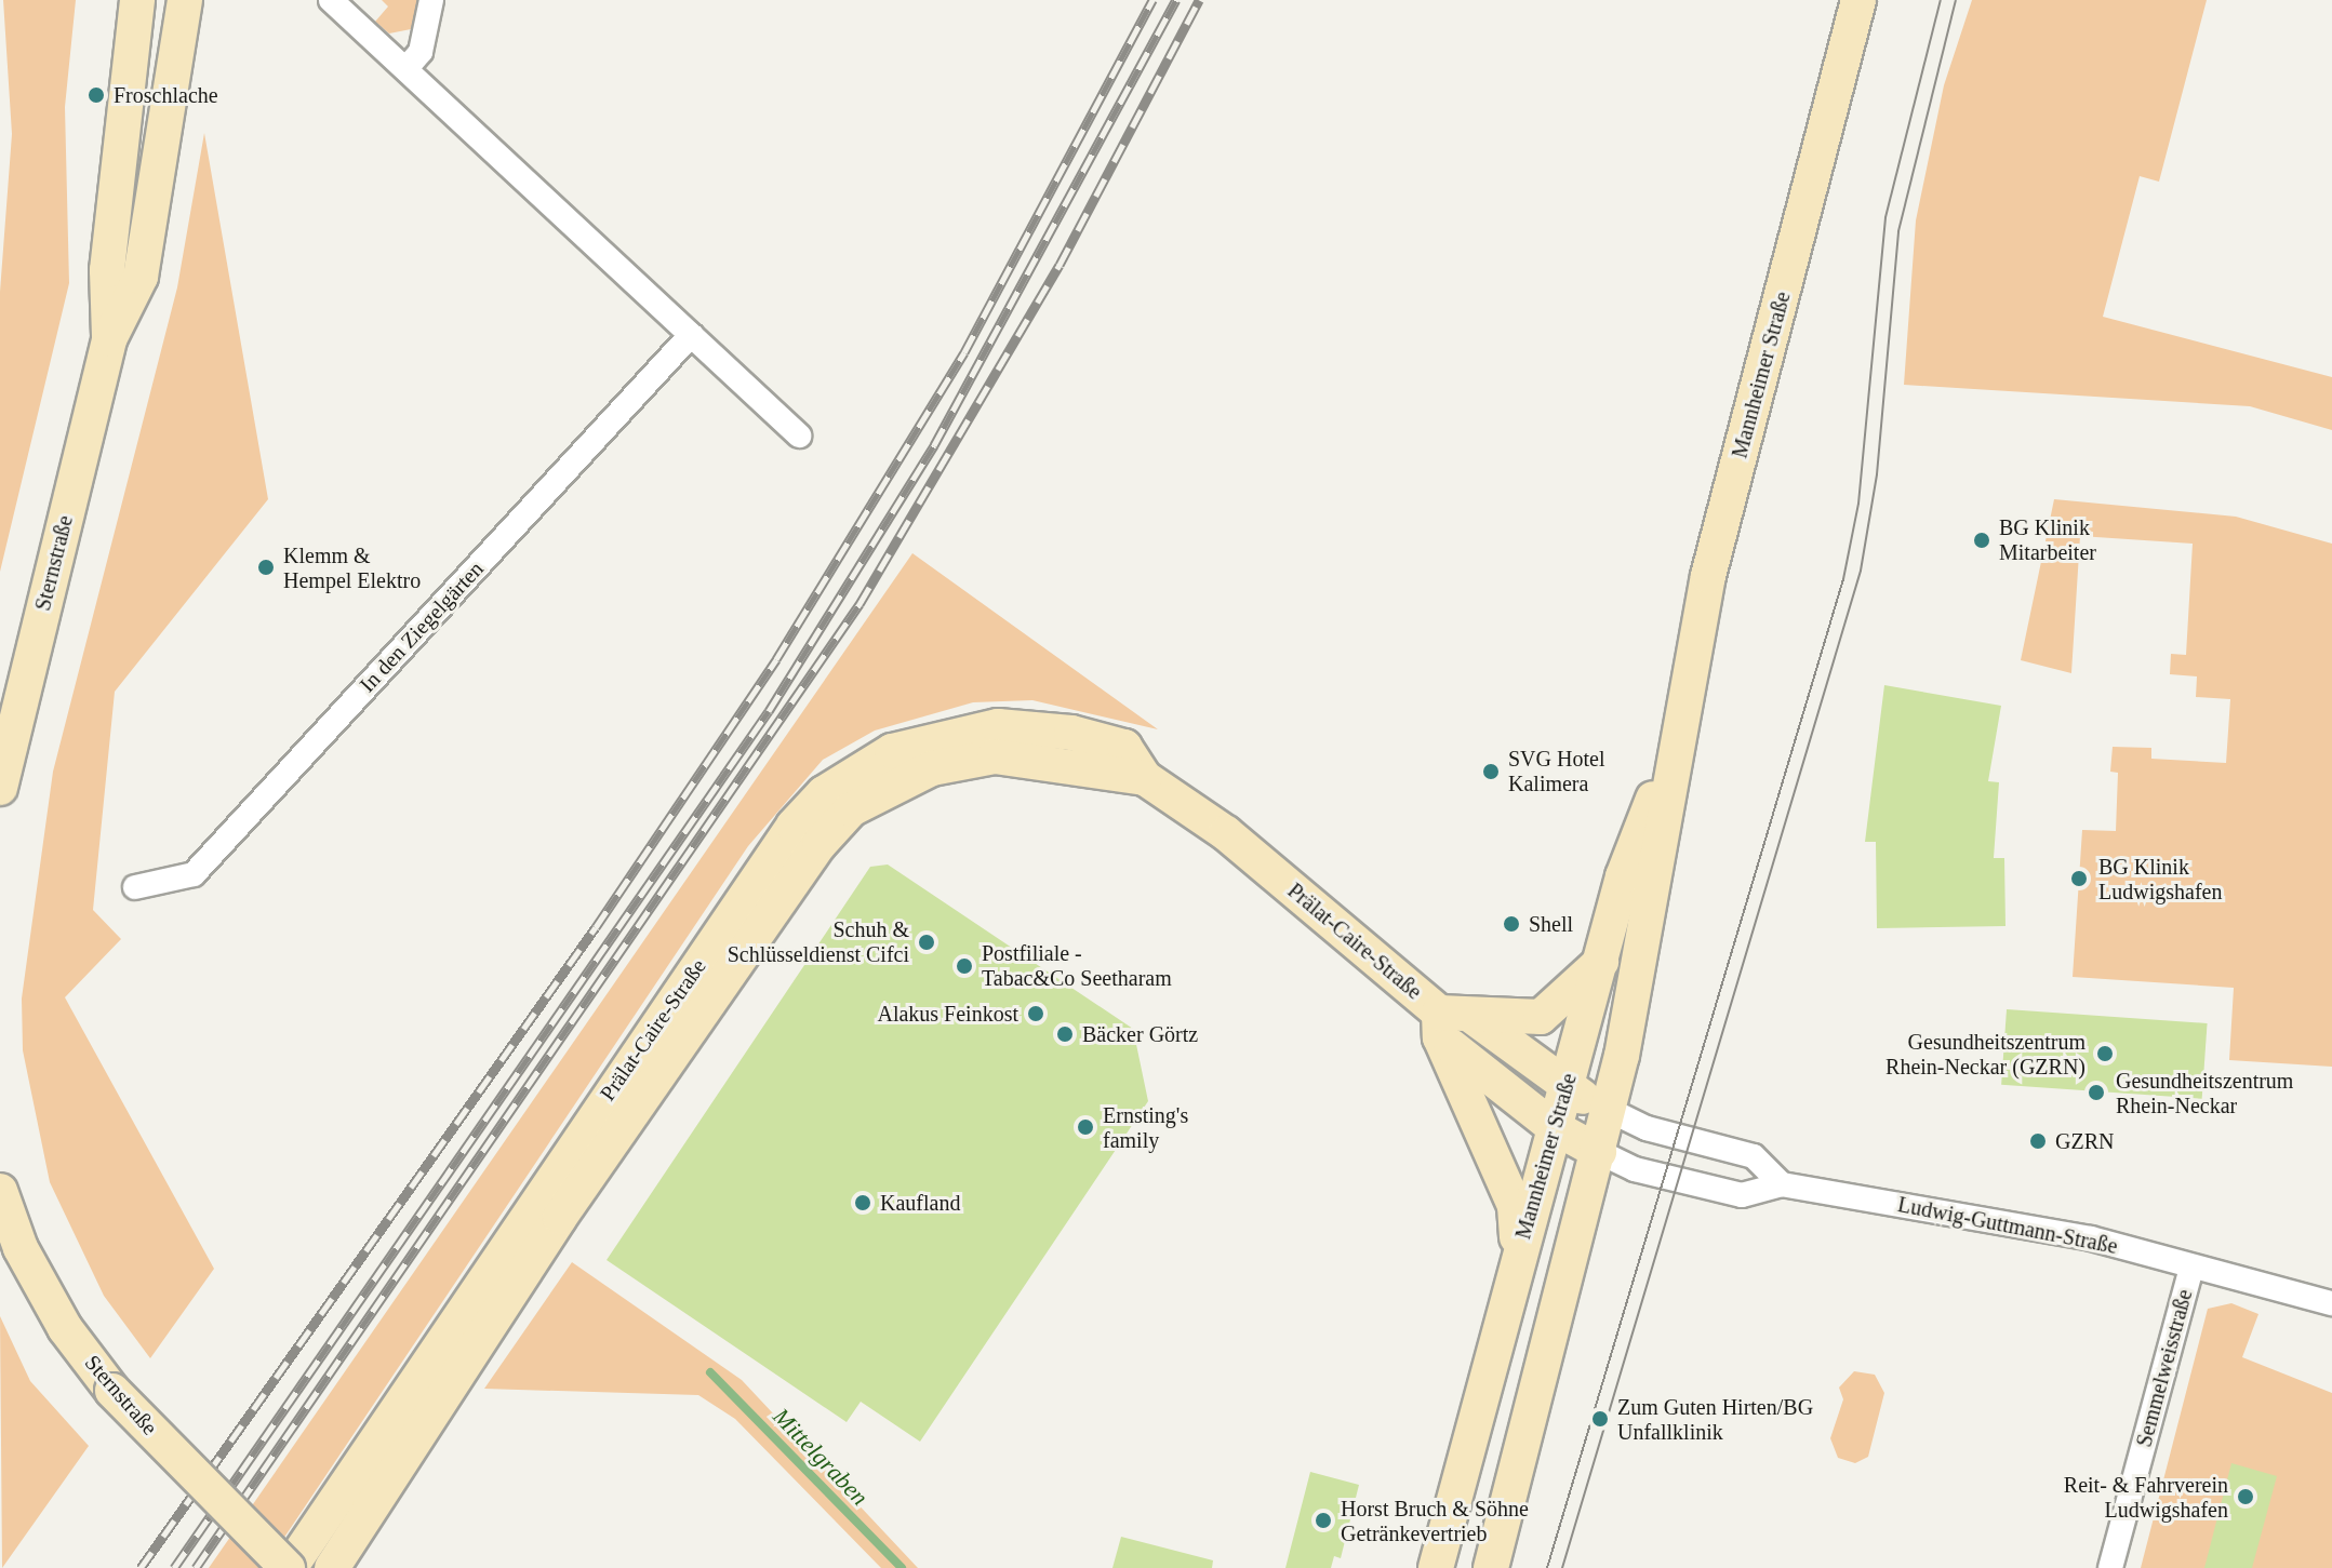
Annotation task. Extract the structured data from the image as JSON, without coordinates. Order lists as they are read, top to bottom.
{
  "streets": {
    "street": [
      "Mannheimer Straße",
      "Sternstraße",
      "In den Ziegelgärten",
      "Prälat-Caire-Straße",
      "Ludwig-Guttmann-Straße",
      "Semmelweisstraße"
    ]
  },
  "crossings": [
    ["Mannheimer Straße", "Prälat-Caire-Straße"],
    ["Mannheimer Straße", "Ludwig-Guttmann-Straße"],
    ["Sternstraße", "Prälat-Caire-Straße"],
    ["Prälat-Caire-Straße", "Ludwig-Guttmann-Straße"],
    ["Ludwig-Guttmann-Straße", "Semmelweisstraße"]
  ],
  "water": ["Mittelgraben"],
  "places": [
    "Froschlache",
    "BG Klinik Mitarbeiter",
    "Klemm & Hempel Elektro",
    "SVG Hotel Kalimera",
    "BG Klinik Ludwigshafen",
    "Shell",
    "Schuh & Schlüsseldienst Cifci",
    "Postfiliale - Tabac&Co Seetharam",
    "Alakus Feinkost",
    "Bäcker Görtz",
    "Gesundheitszentrum Rhein-Neckar (GZRN)",
    "Gesundheitszentrum Rhein-Neckar",
    "Ernsting's family",
    "GZRN",
    "Kaufland",
    "Zum Guten Hirten/BG Unfallklinik",
    "Reit- & Fahrverein Ludwigshafen",
    "Horst Bruch & Söhne Getränkevertrieb"
  ]
}
